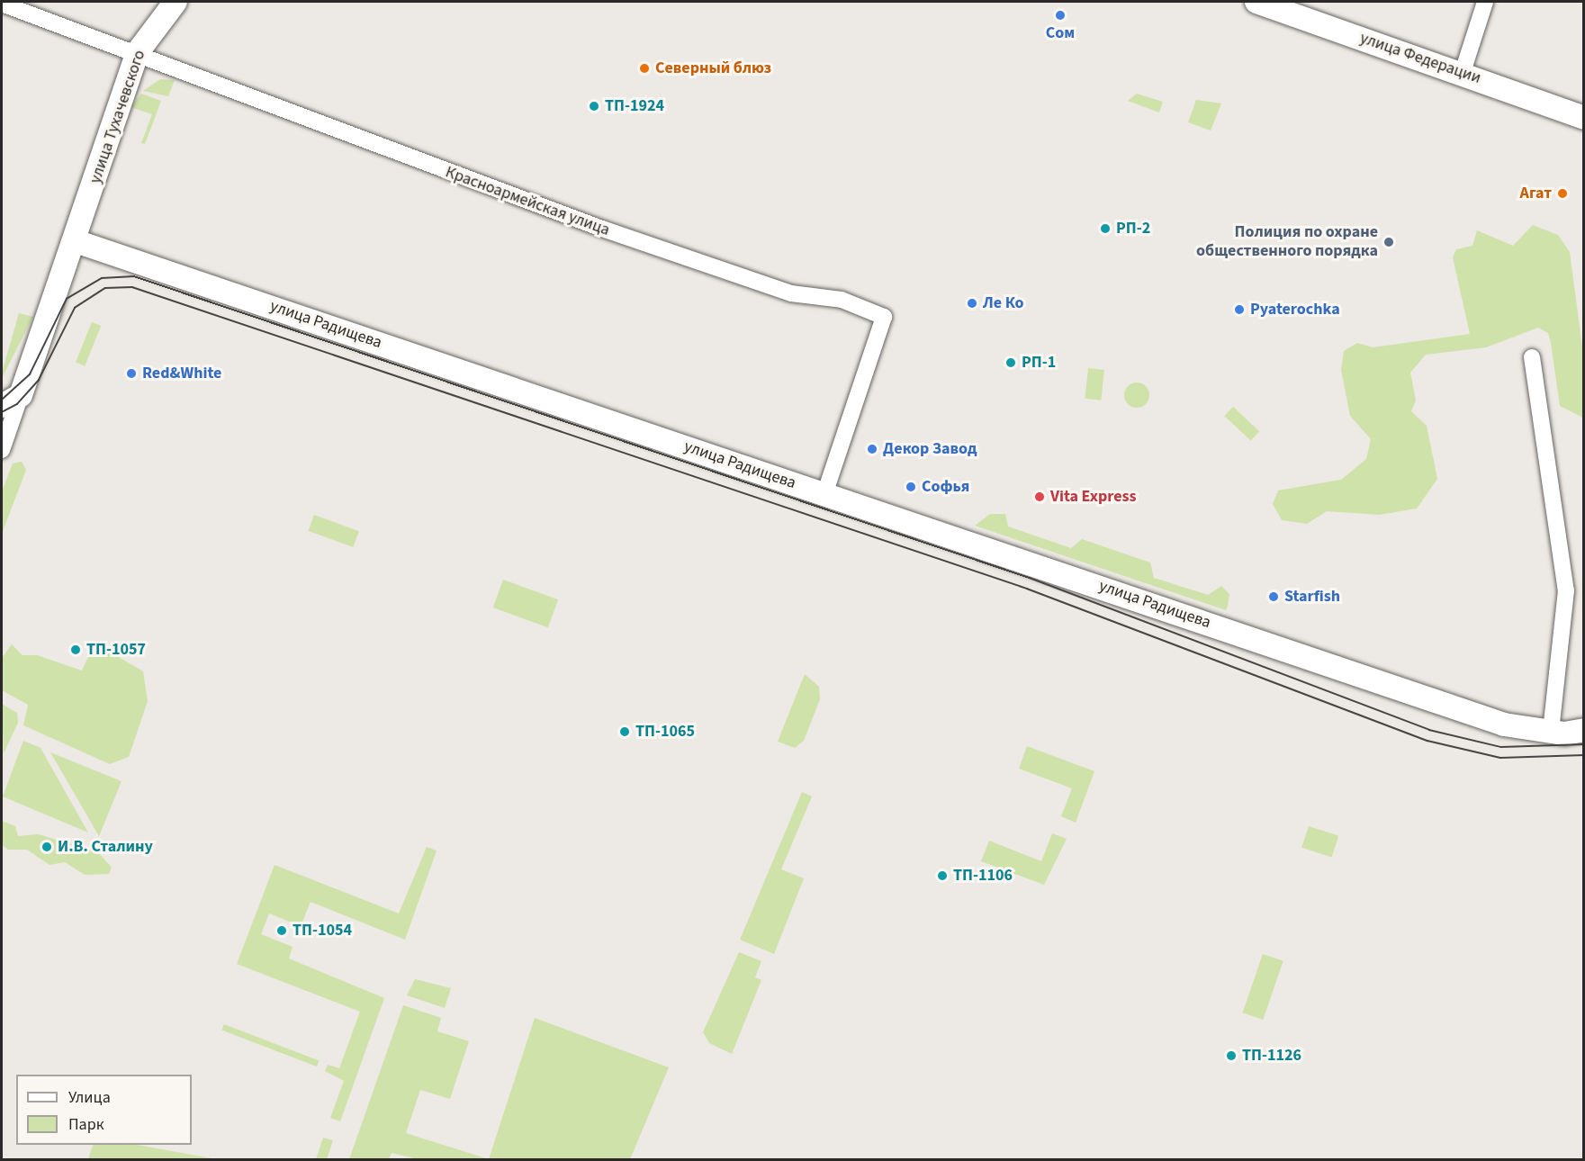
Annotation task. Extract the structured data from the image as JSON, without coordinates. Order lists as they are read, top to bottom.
{
  "streets": {
    "street": [
      "улица Федерации",
      "улица Тухачевского",
      "Красноармейская улица",
      "улица Радищева"
    ]
  },
  "crossings": [
    ["улица Тухачевского", "Красноармейская улица"],
    ["улица Тухачевского", "улица Радищева"],
    ["Красноармейская улица", "улица Радищева"]
  ],
  "places": [
    "Сом",
    "Северный блюз",
    "ТП-1924",
    "Агат",
    "РП-2",
    "Полиция по охране общественного порядка",
    "Ле Ко",
    "Pyaterochka",
    "РП-1",
    "Red&White",
    "Декор Завод",
    "Софья",
    "Vita Express",
    "Starfish",
    "ТП-1057",
    "ТП-1065",
    "И.В. Сталину",
    "ТП-1106",
    "ТП-1054",
    "ТП-1126"
  ],
  "legend": ["Улица", "Парк"]
}
